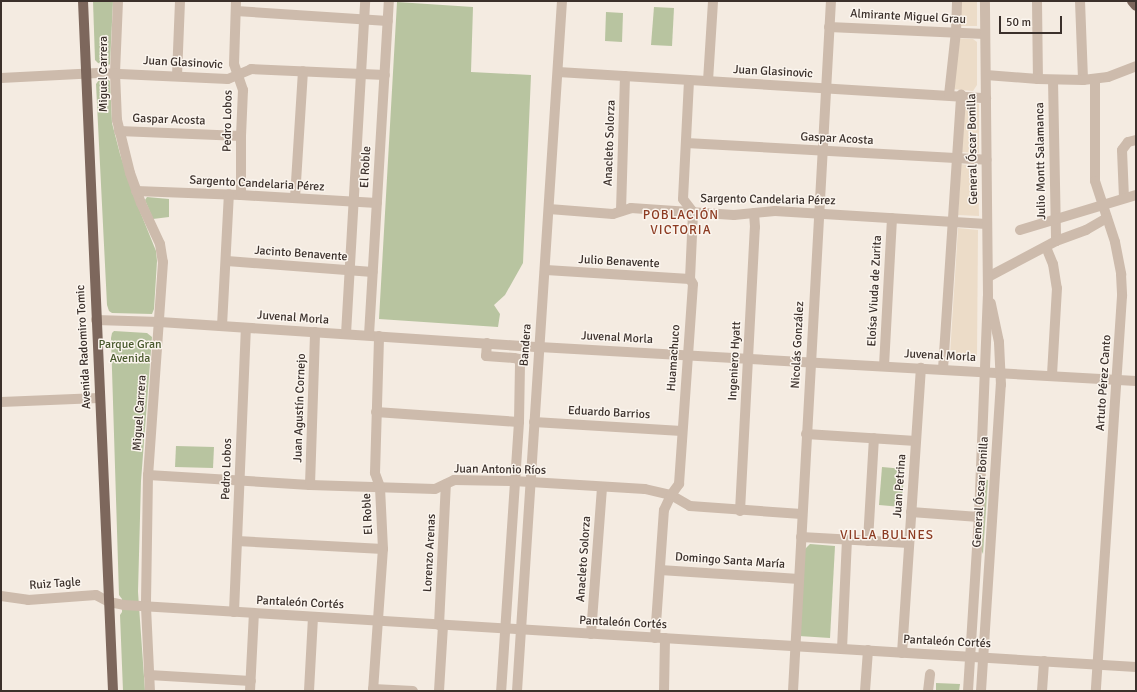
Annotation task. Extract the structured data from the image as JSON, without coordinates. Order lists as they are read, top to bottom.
{
  "streets": {
    "main road": ["Avenida Radomiro Tomic"],
    "street": [
      "Almirante Miguel Grau",
      "Juan Glasinovic",
      "Miguel Carrera",
      "Gaspar Acosta",
      "Pedro Lobos",
      "Anacleto Solorza",
      "General Óscar Bonilla",
      "Julio Montt Salamanca",
      "El Roble",
      "Sargento Candelaria Pérez",
      "Jacinto Benavente",
      "Julio Benavente",
      "Eloísa Viuda de Zurita",
      "Juvenal Morla",
      "Bandera",
      "Nicolás González",
      "Huamachuco",
      "Ingeniero Hyatt",
      "Artuto Pérez Canto",
      "Juan Agustín Cornejo",
      "Eduardo Barrios",
      "Juan Antonio Ríos",
      "Juan Petrina",
      "Lorenzo Arenas",
      "Domingo Santa María",
      "Ruiz Tagle",
      "Pantaleón Cortés"
    ]
  },
  "crossings": [
    ["Almirante Miguel Grau", "General Óscar Bonilla"],
    ["Almirante Miguel Grau", "Nicolás González"],
    ["Juan Glasinovic", "Miguel Carrera"],
    ["Juan Glasinovic", "Pedro Lobos"],
    ["Juan Glasinovic", "Anacleto Solorza"],
    ["Juan Glasinovic", "General Óscar Bonilla"],
    ["Juan Glasinovic", "El Roble"],
    ["Juan Glasinovic", "Bandera"],
    ["Juan Glasinovic", "Nicolás González"],
    ["Juan Glasinovic", "Avenida Radomiro Tomic"],
    ["Miguel Carrera", "Gaspar Acosta"],
    ["Miguel Carrera", "Sargento Candelaria Pérez"],
    ["Miguel Carrera", "Juvenal Morla"],
    ["Miguel Carrera", "Juan Antonio Ríos"],
    ["Miguel Carrera", "Pantaleón Cortés"],
    ["Gaspar Acosta", "Pedro Lobos"],
    ["Gaspar Acosta", "General Óscar Bonilla"],
    ["Gaspar Acosta", "Nicolás González"],
    ["Pedro Lobos", "Sargento Candelaria Pérez"],
    ["Pedro Lobos", "Juvenal Morla"],
    ["Pedro Lobos", "Juan Antonio Ríos"],
    ["Pedro Lobos", "Pantaleón Cortés"],
    ["Anacleto Solorza", "Sargento Candelaria Pérez"],
    ["Anacleto Solorza", "Juan Antonio Ríos"],
    ["Anacleto Solorza", "Pantaleón Cortés"],
    ["General Óscar Bonilla", "Sargento Candelaria Pérez"],
    ["General Óscar Bonilla", "Juvenal Morla"],
    ["General Óscar Bonilla", "Pantaleón Cortés"],
    ["El Roble", "Sargento Candelaria Pérez"],
    ["El Roble", "Jacinto Benavente"],
    ["El Roble", "Juvenal Morla"],
    ["El Roble", "Juan Antonio Ríos"],
    ["El Roble", "Pantaleón Cortés"],
    ["Sargento Candelaria Pérez", "Eloísa Viuda de Zurita"],
    ["Sargento Candelaria Pérez", "Bandera"],
    ["Sargento Candelaria Pérez", "Nicolás González"],
    ["Sargento Candelaria Pérez", "Huamachuco"],
    ["Sargento Candelaria Pérez", "Ingeniero Hyatt"],
    ["Julio Benavente", "Bandera"],
    ["Julio Benavente", "Huamachuco"],
    ["Eloísa Viuda de Zurita", "Juvenal Morla"],
    ["Juvenal Morla", "Bandera"],
    ["Juvenal Morla", "Nicolás González"],
    ["Juvenal Morla", "Avenida Radomiro Tomic"],
    ["Juvenal Morla", "Huamachuco"],
    ["Juvenal Morla", "Ingeniero Hyatt"],
    ["Juvenal Morla", "Artuto Pérez Canto"],
    ["Juvenal Morla", "Juan Agustín Cornejo"],
    ["Juvenal Morla", "Juan Petrina"],
    ["Bandera", "Eduardo Barrios"],
    ["Bandera", "Juan Antonio Ríos"],
    ["Bandera", "Pantaleón Cortés"],
    ["Nicolás González", "Juan Antonio Ríos"],
    ["Nicolás González", "Domingo Santa María"],
    ["Nicolás González", "Pantaleón Cortés"],
    ["Avenida Radomiro Tomic", "Ruiz Tagle"],
    ["Avenida Radomiro Tomic", "Pantaleón Cortés"],
    ["Huamachuco", "Eduardo Barrios"],
    ["Huamachuco", "Juan Antonio Ríos"],
    ["Huamachuco", "Domingo Santa María"],
    ["Huamachuco", "Pantaleón Cortés"],
    ["Ingeniero Hyatt", "Juan Antonio Ríos"],
    ["Artuto Pérez Canto", "Pantaleón Cortés"],
    ["Juan Agustín Cornejo", "Juan Antonio Ríos"],
    ["Juan Antonio Ríos", "Lorenzo Arenas"],
    ["Juan Petrina", "Pantaleón Cortés"],
    ["Lorenzo Arenas", "Pantaleón Cortés"],
    ["Ruiz Tagle", "Pantaleón Cortés"]
  ],
  "districts": ["POBLACIÓN VICTORIA", "VILLA BULNES"],
  "parks": ["Parque Gran Avenida"],
  "scale_bar": "50 m"
}
